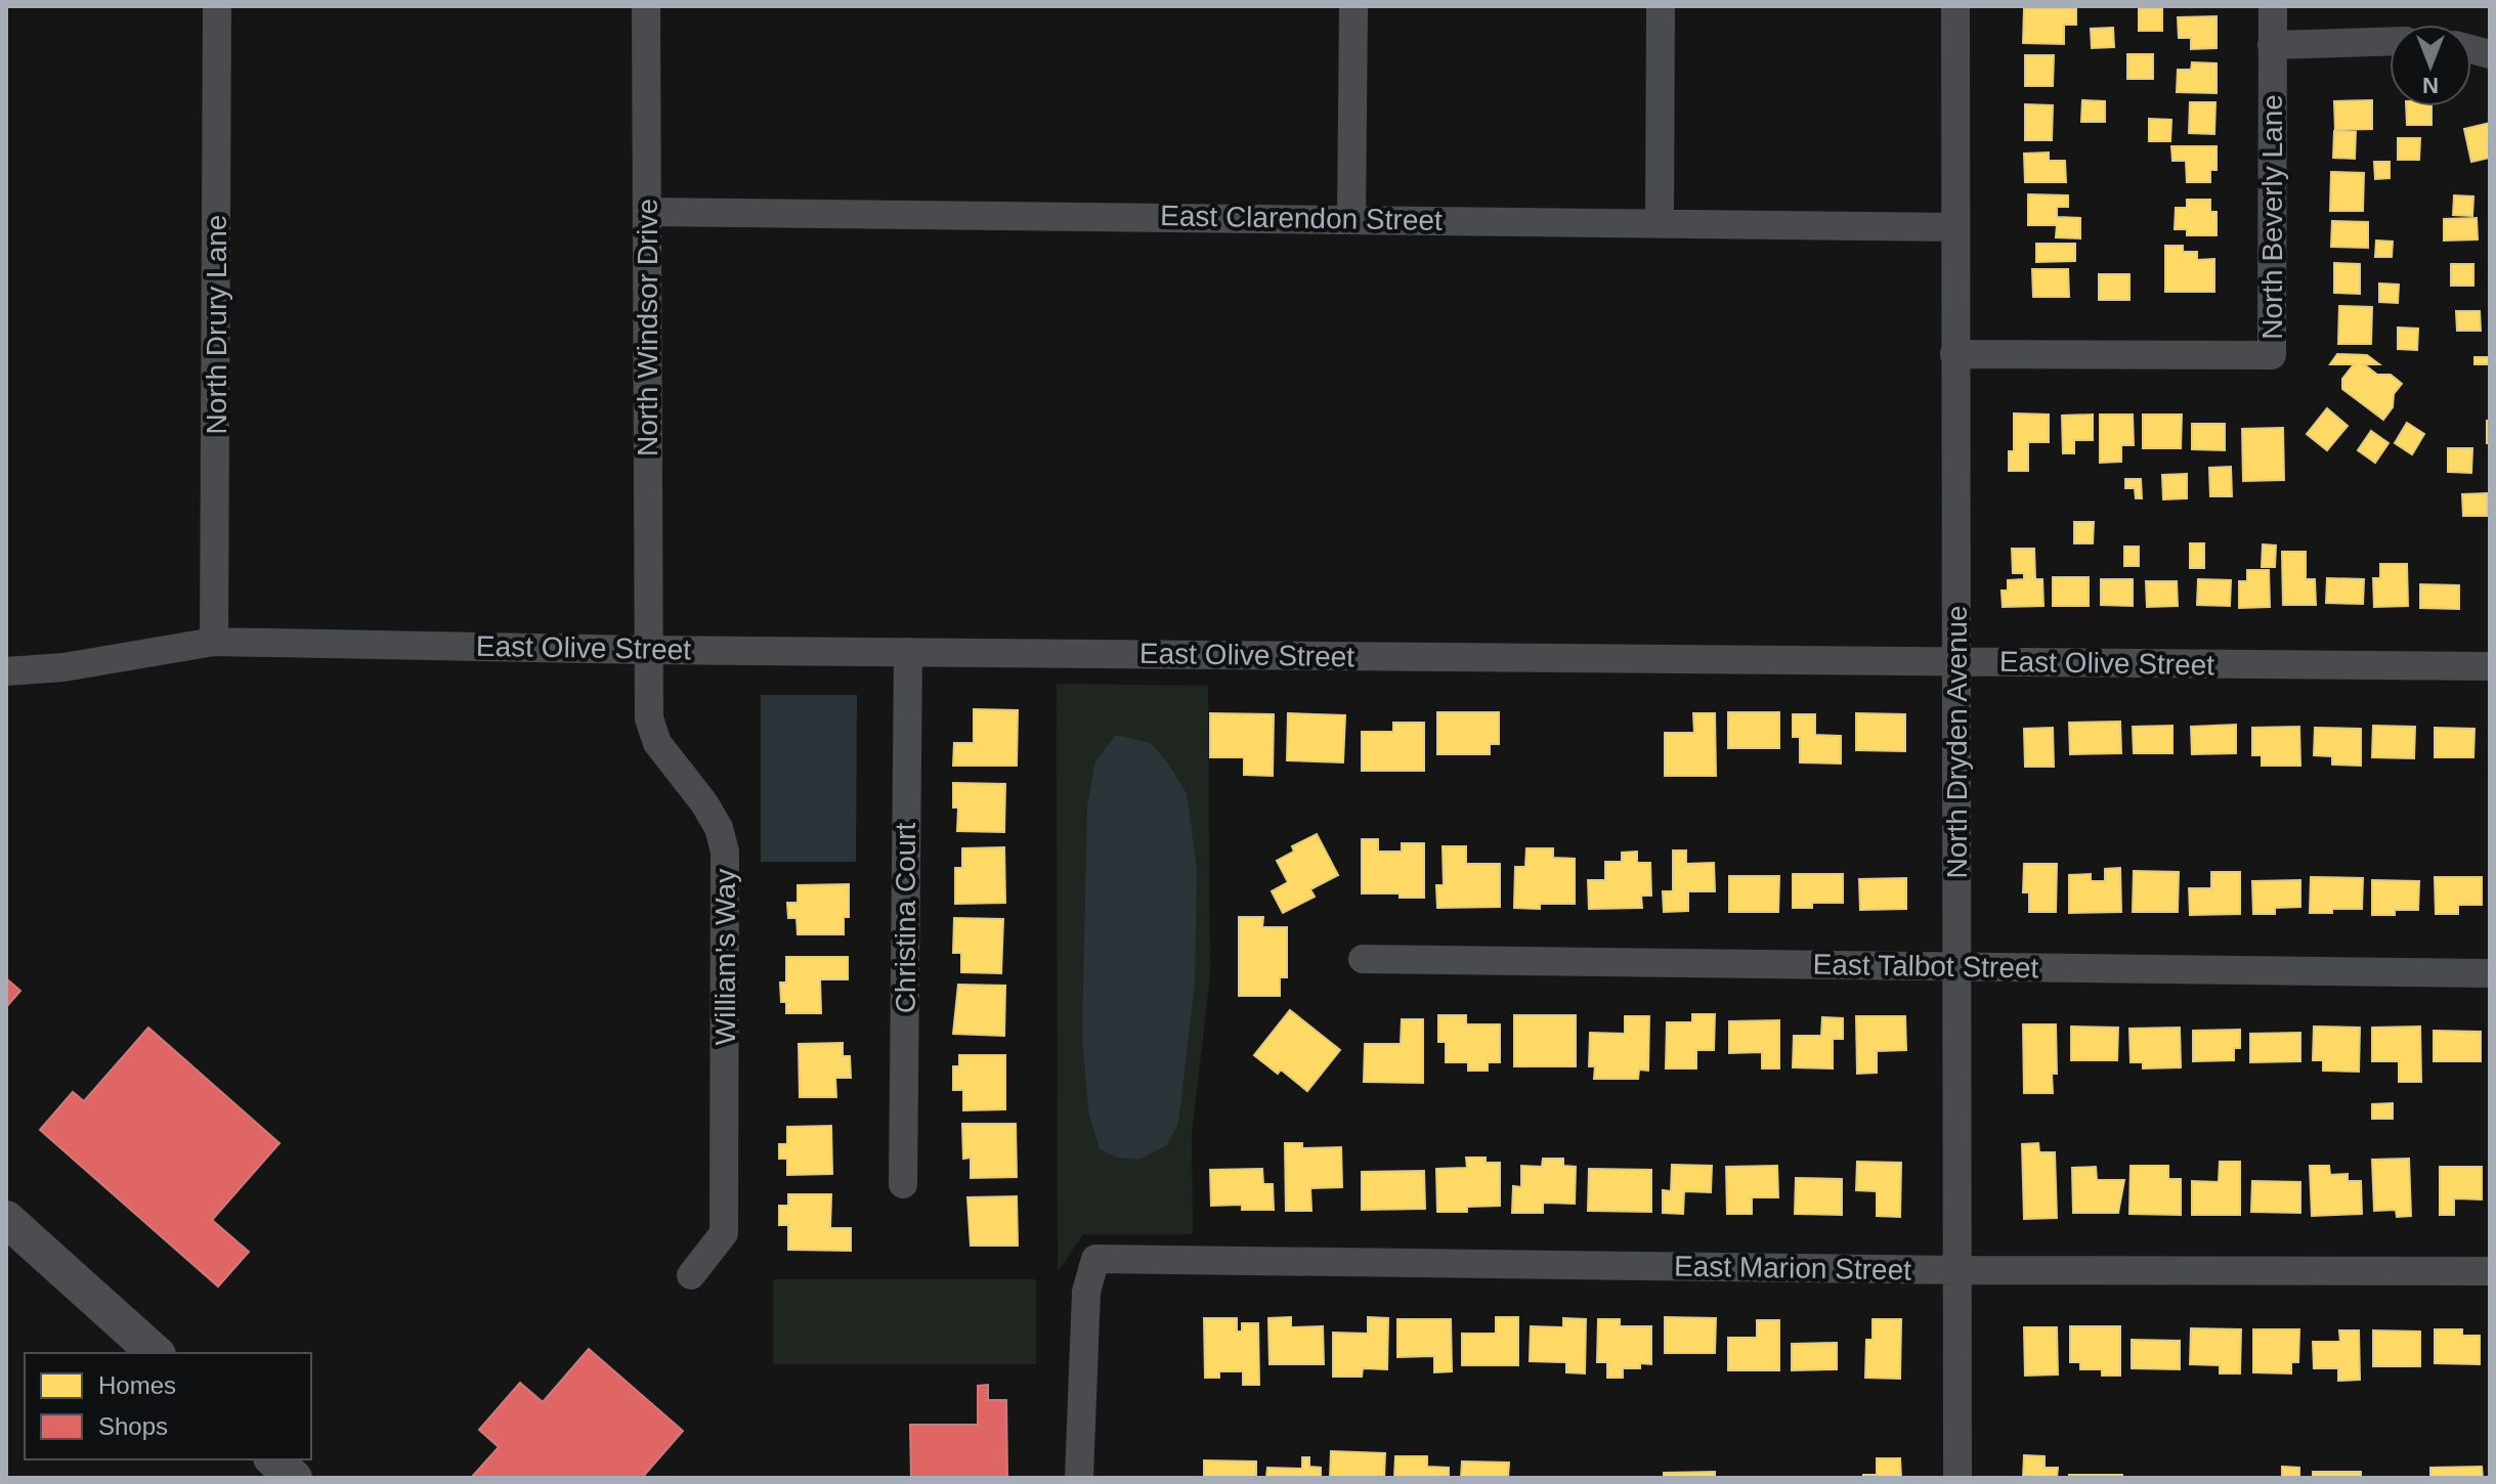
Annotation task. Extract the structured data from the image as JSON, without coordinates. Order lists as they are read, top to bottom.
{
  "streets": {
    "street": [
      "North Beverly Lane",
      "East Clarendon Street",
      "North Drury Lane",
      "North Windsor Drive",
      "East Olive Street",
      "North Dryden Avenue",
      "Christina Court",
      "William's Way",
      "East Talbot Street",
      "East Marion Street"
    ]
  },
  "crossings": [
    ["North Beverly Lane", "North Dryden Avenue"],
    ["East Clarendon Street", "North Windsor Drive"],
    ["East Clarendon Street", "North Dryden Avenue"],
    ["North Drury Lane", "East Olive Street"],
    ["North Windsor Drive", "East Olive Street"],
    ["North Windsor Drive", "William's Way"],
    ["East Olive Street", "North Dryden Avenue"],
    ["East Olive Street", "Christina Court"],
    ["East Olive Street", "William's Way"],
    ["North Dryden Avenue", "East Talbot Street"],
    ["North Dryden Avenue", "East Marion Street"]
  ],
  "legend": ["Homes", "Shops"],
  "north": "bottom"
}
